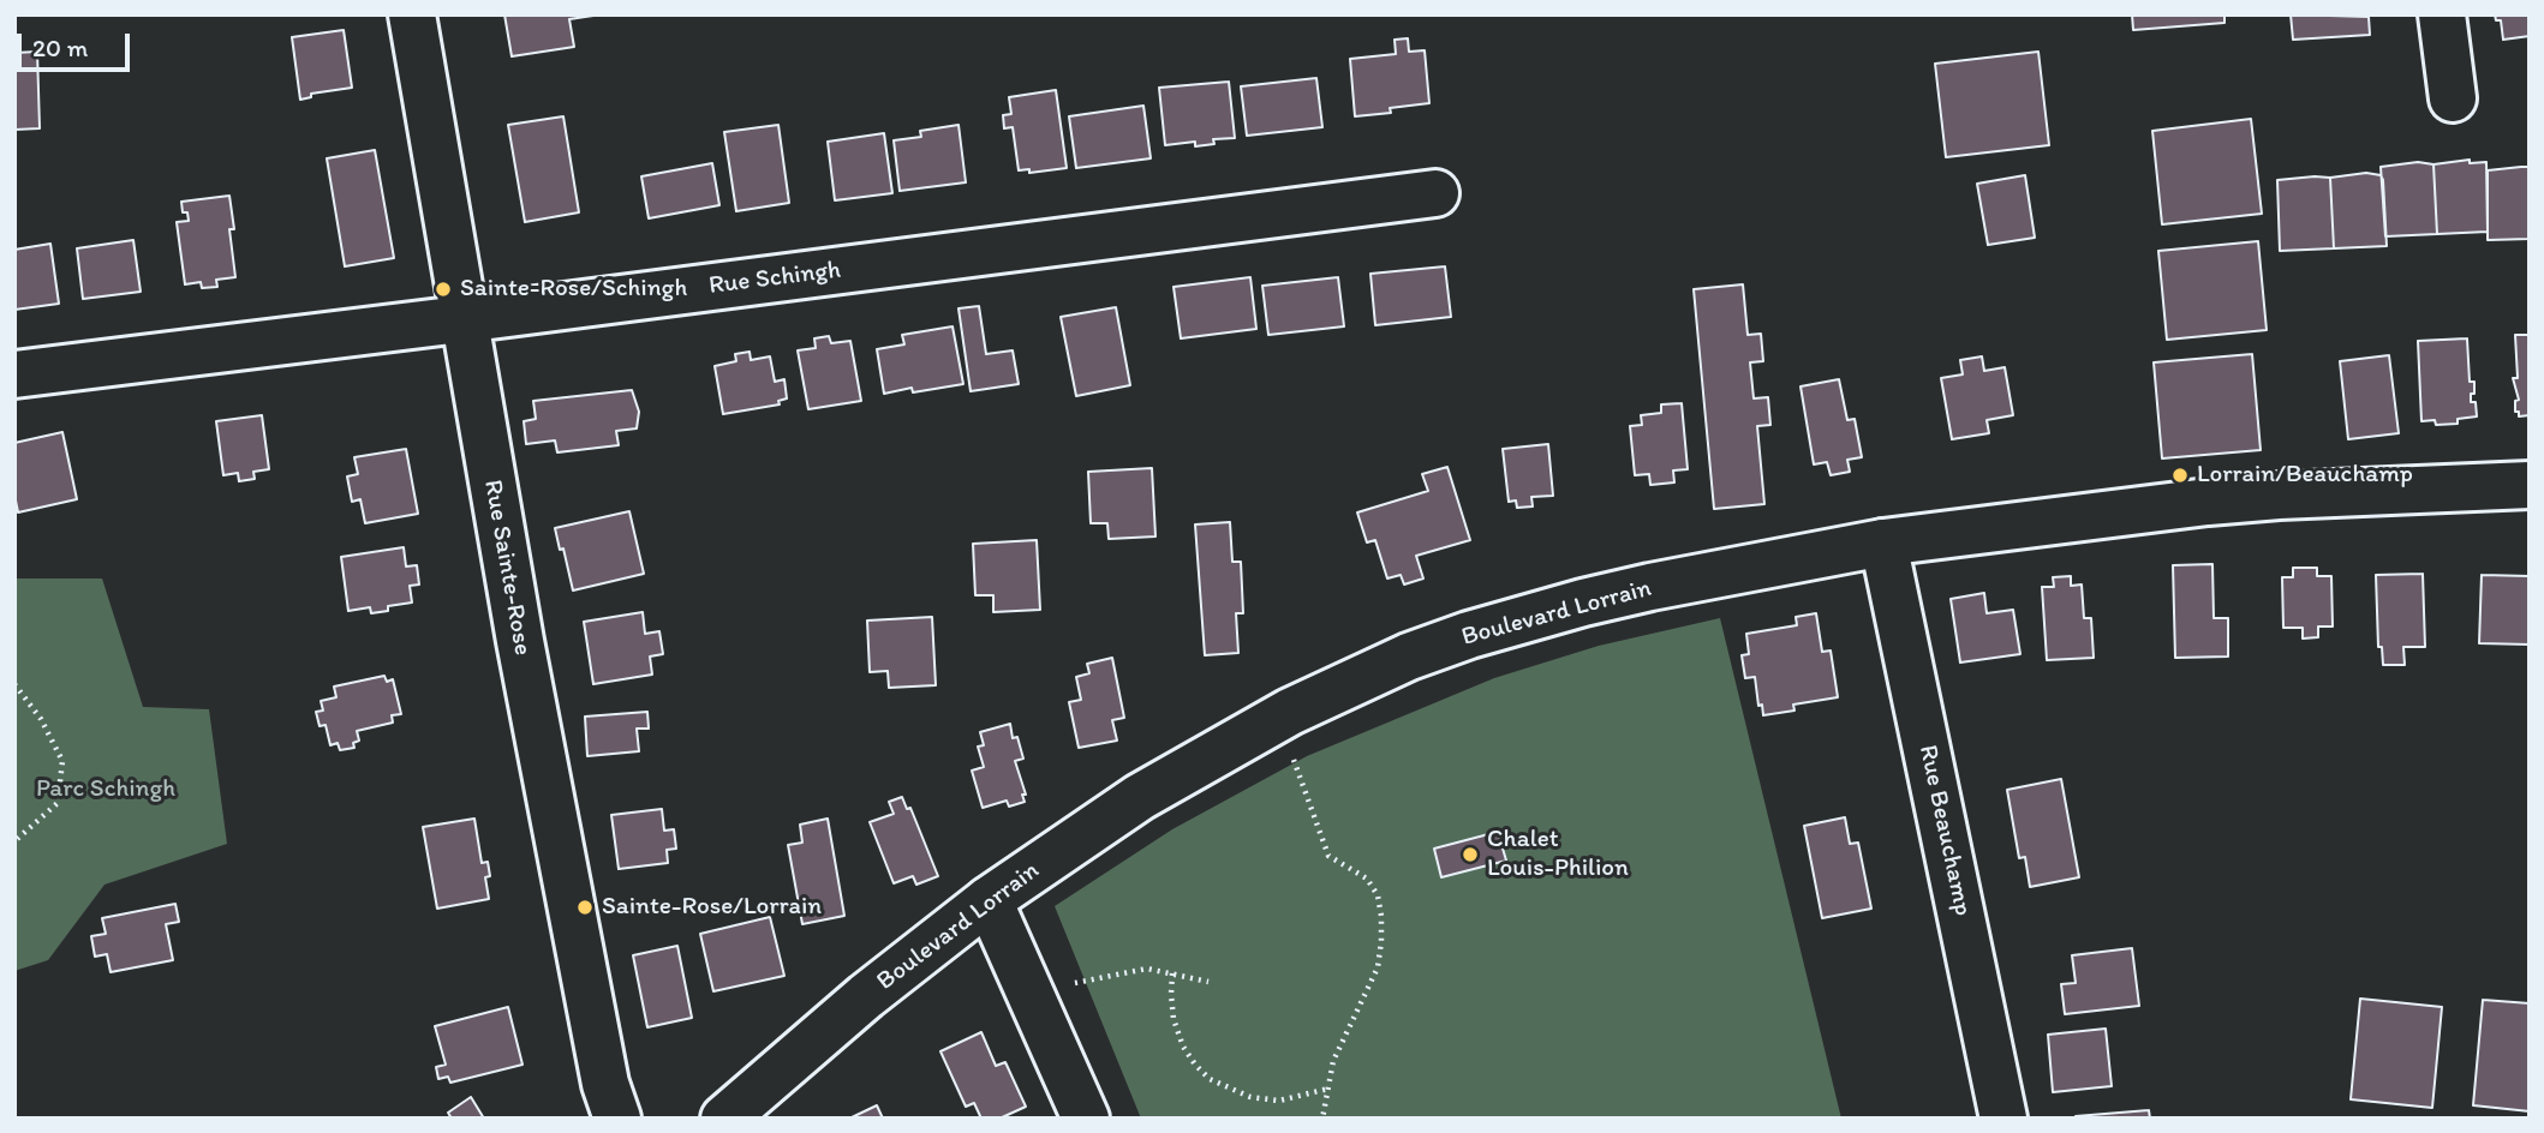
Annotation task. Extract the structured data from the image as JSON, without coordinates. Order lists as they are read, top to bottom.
{
  "streets": {
    "street": [
      "Rue Schingh",
      "Rue Sainte-Rose",
      "Boulevard Lorrain",
      "Rue Beauchamp"
    ]
  },
  "crossings": [
    ["Rue Schingh", "Rue Sainte-Rose"],
    ["Boulevard Lorrain", "Rue Beauchamp"]
  ],
  "parks": ["Parc Schingh"],
  "places": [
    "Sainte-Rose/Schingh",
    "Lorrain/Beauchamp",
    "Chalet Louis-Philion",
    "Sainte-Rose/Lorrain"
  ],
  "scale_bar": "20 m"
}
